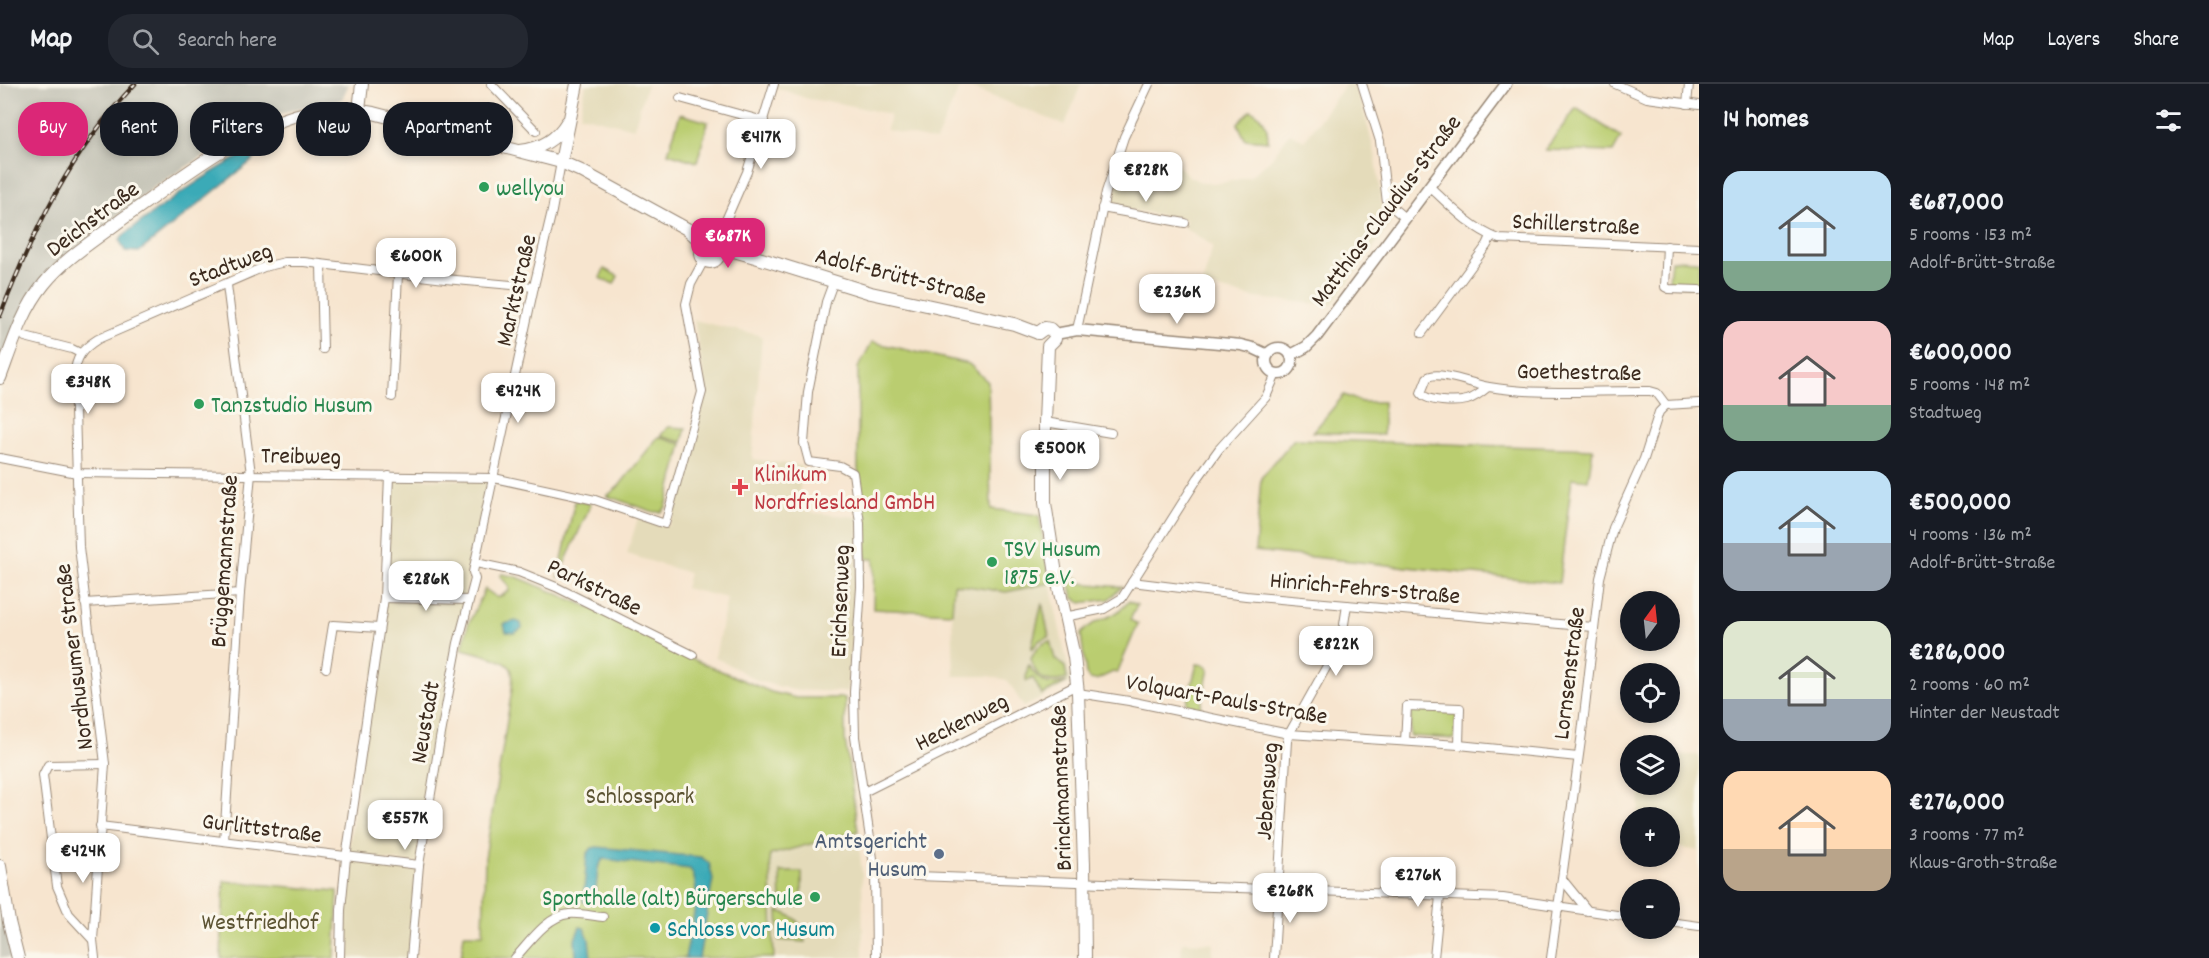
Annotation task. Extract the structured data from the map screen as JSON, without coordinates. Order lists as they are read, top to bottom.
{
  "streets": {
    "main road": ["Deichstraße", "Adolf-Brütt-Straße", "Brinckmannstraße"],
    "street": [
      "Matthias-Claudius-Straße",
      "Schillerstraße",
      "Stadtweg",
      "Marktstraße",
      "Goethestraße",
      "Treibweg",
      "Brüggemannstraße",
      "Parkstraße",
      "Hinrich-Fehrs-Straße",
      "Erichsenweg",
      "Nordhusumer Straße",
      "Lornsenstraße",
      "Volquart-Pauls-Straße",
      "Heckenweg",
      "Neustadt",
      "Jebensweg",
      "Gurlittstraße"
    ]
  },
  "crossings": [
    ["Matthias-Claudius-Straße", "Schillerstraße"],
    ["Matthias-Claudius-Straße", "Hinrich-Fehrs-Straße"],
    ["Matthias-Claudius-Straße", "Brinckmannstraße"],
    ["Deichstraße", "Marktstraße"],
    ["Stadtweg", "Marktstraße"],
    ["Stadtweg", "Brüggemannstraße"],
    ["Stadtweg", "Nordhusumer Straße"],
    ["Adolf-Brütt-Straße", "Erichsenweg"],
    ["Marktstraße", "Treibweg"],
    ["Marktstraße", "Parkstraße"],
    ["Marktstraße", "Neustadt"],
    ["Goethestraße", "Lornsenstraße"],
    ["Treibweg", "Brüggemannstraße"],
    ["Treibweg", "Nordhusumer Straße"],
    ["Brüggemannstraße", "Gurlittstraße"],
    ["Hinrich-Fehrs-Straße", "Lornsenstraße"],
    ["Hinrich-Fehrs-Straße", "Jebensweg"],
    ["Erichsenweg", "Heckenweg"],
    ["Nordhusumer Straße", "Gurlittstraße"],
    ["Lornsenstraße", "Volquart-Pauls-Straße"],
    ["Volquart-Pauls-Straße", "Heckenweg"],
    ["Volquart-Pauls-Straße", "Brinckmannstraße"],
    ["Volquart-Pauls-Straße", "Jebensweg"],
    ["Heckenweg", "Brinckmannstraße"],
    ["Neustadt", "Gurlittstraße"]
  ],
  "parks": ["Schlosspark", "Westfriedhof"],
  "places": {
    "other": [
      "wellyou",
      "Tanzstudio Husum",
      "TSV Husum 1875 e.V.",
      "Amtsgericht Husum",
      "Sporthalle (alt) Bürgerschule",
      "Schloss vor Husum"
    ],
    "health": ["Klinikum Nordfriesland GmbH"]
  },
  "north": "top",
  "page": {
    "header": "Map",
    "search": "Search here",
    "nav": ["Map", "Layers", "Share"],
    "heading": "14 homes",
    "chip": [
      "Buy",
      "Rent",
      "Filters",
      "New",
      "Apartment"
    ],
    "price": [
      "€417K",
      "€828K",
      "€687K",
      "€600K",
      "€236K",
      "€348K",
      "€424K",
      "€500K",
      "€286K",
      "€822K",
      "€557K",
      "€424K",
      "€276K",
      "€268K"
    ],
    "list": [
      {
        "name": "€687,000",
        "note": "5 rooms · 153 m² · Adolf-Brütt-Straße"
      },
      {
        "name": "€600,000",
        "note": "5 rooms · 148 m² · Stadtweg"
      },
      {
        "name": "€500,000",
        "note": "4 rooms · 136 m² · Adolf-Brütt-Straße"
      },
      {
        "name": "€286,000",
        "note": "2 rooms · 60 m² · Hinter der Neustadt"
      },
      {
        "name": "€276,000",
        "note": "3 rooms · 77 m² · Klaus-Groth-Straße"
      }
    ],
    "map_buttons": ["+", "−"]
  }
}
